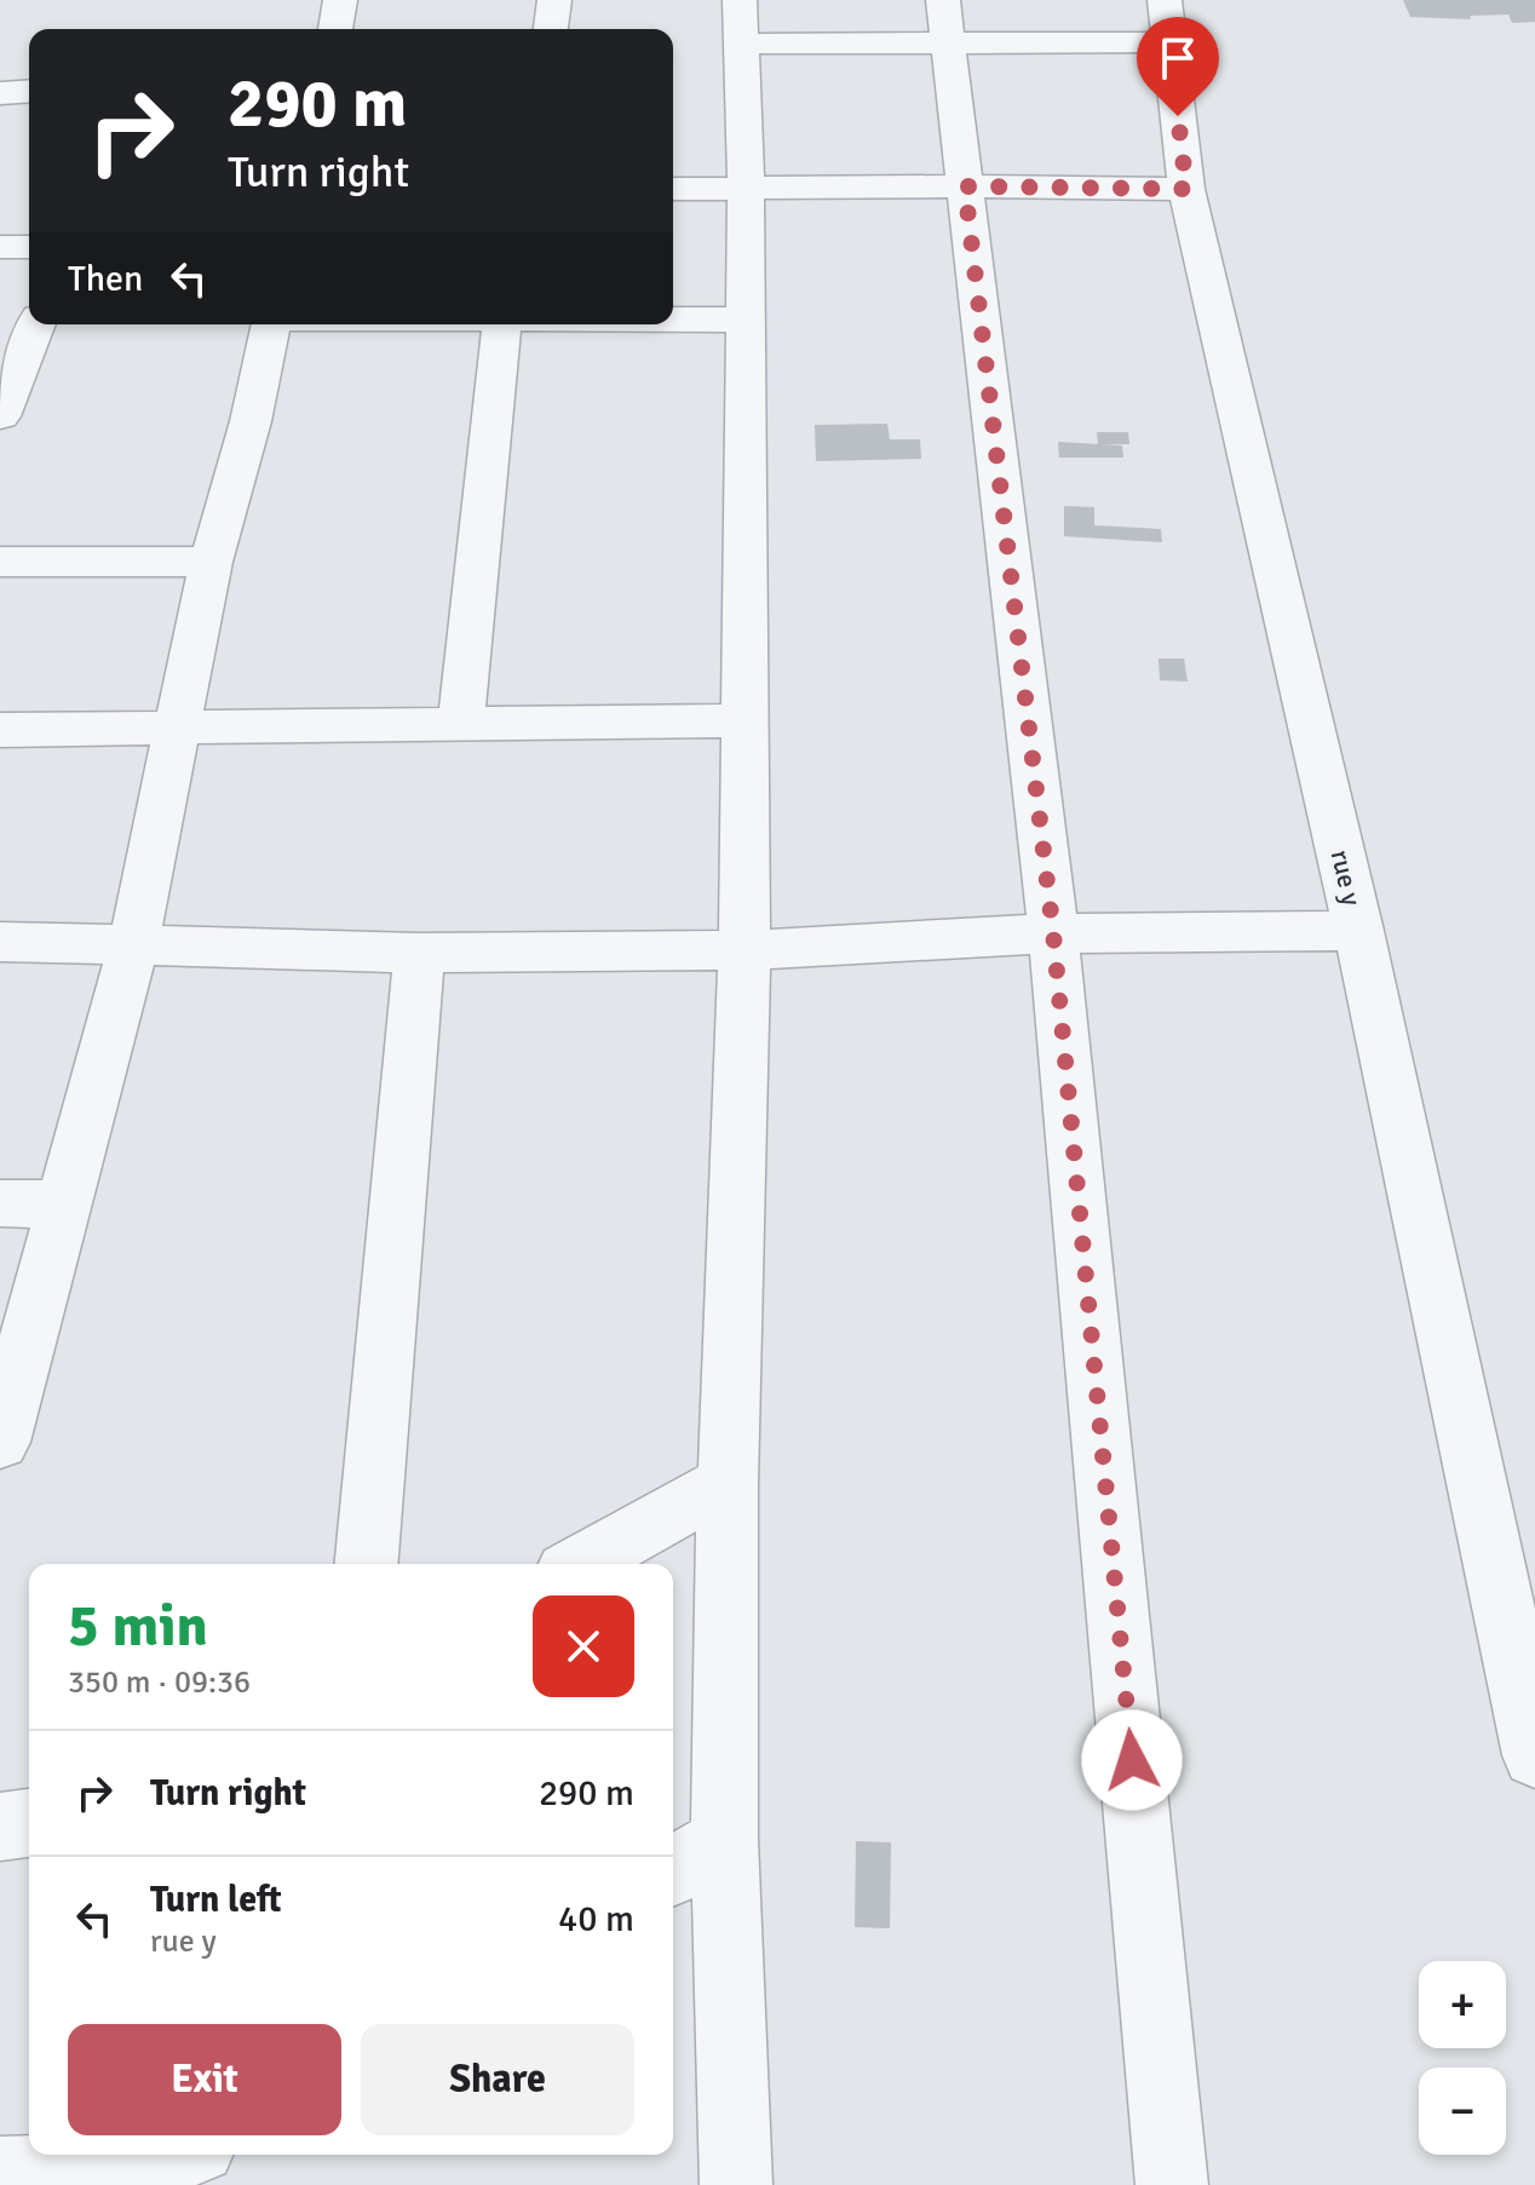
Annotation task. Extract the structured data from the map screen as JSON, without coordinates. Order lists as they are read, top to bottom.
{
  "streets": {
    "street": ["rue y"]
  },
  "page": {
    "turn": ["290 m", "Turn right"],
    "then": "Then",
    "heading": ["5 min", "350 m · 09:36"],
    "list": [
      {
        "name": "Turn right",
        "value": "290 m"
      },
      {
        "name": "Turn left",
        "note": "rue y",
        "value": "40 m"
      }
    ],
    "map_buttons": ["+", "−"],
    "buttons": ["Exit", "Share"]
  }
}
